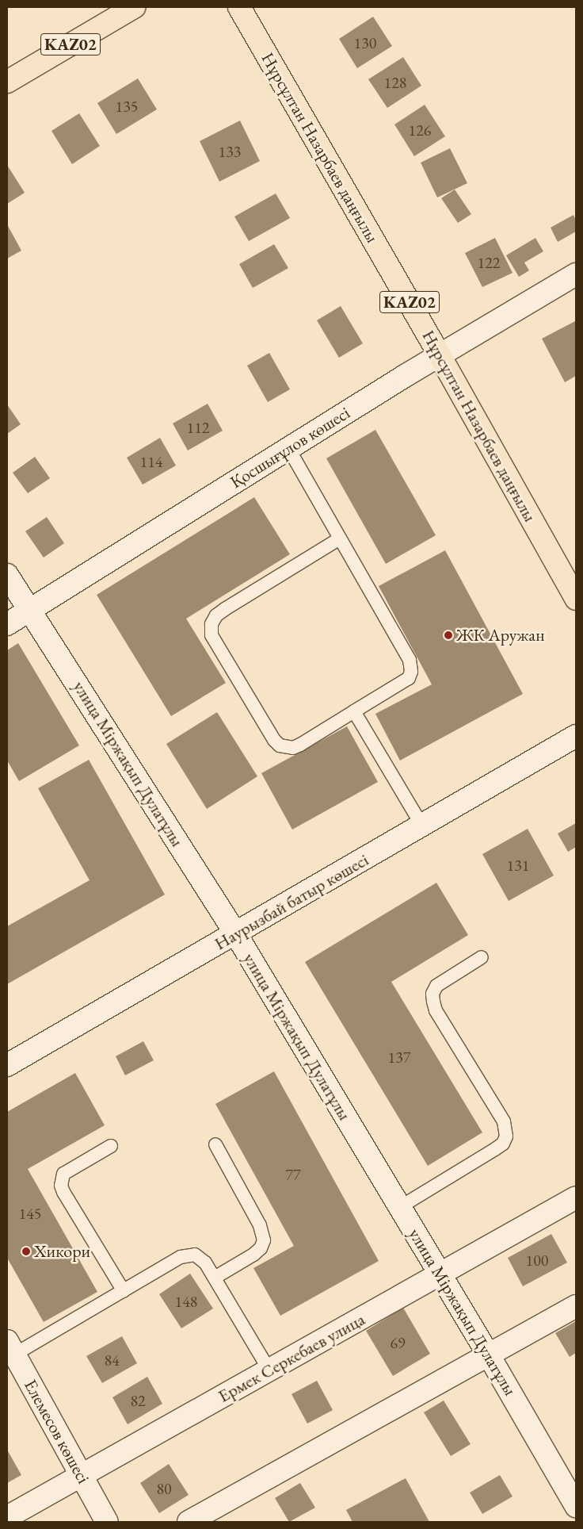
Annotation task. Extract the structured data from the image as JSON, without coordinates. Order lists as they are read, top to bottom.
{
  "streets": {
    "highway": ["KАZ02", "Нұрсұлтан Назарбаев даңғылы"],
    "street": [
      "Қосшығұлов көшесі",
      "улица Міржақып Дулатұлы",
      "Наурызбай батыр көшесі",
      "Ермек Серкебаев улица",
      "Елемесов көшесі"
    ]
  },
  "crossings": [
    ["Нұрсұлтан Назарбаев даңғылы", "Қосшығұлов көшесі"],
    ["Қосшығұлов көшесі", "улица Міржақып Дулатұлы"],
    ["улица Міржақып Дулатұлы", "Наурызбай батыр көшесі"],
    ["улица Міржақып Дулатұлы", "Ермек Серкебаев улица"],
    ["Ермек Серкебаев улица", "Елемесов көшесі"]
  ],
  "places": ["ЖК Аружан", "Хикори"],
  "house_numbers": [
    "130",
    "128",
    "135",
    "126",
    "133",
    "122",
    "112",
    "114",
    "131",
    "137",
    "77",
    "145",
    "100",
    "148",
    "69",
    "84",
    "82",
    "80"
  ]
}
